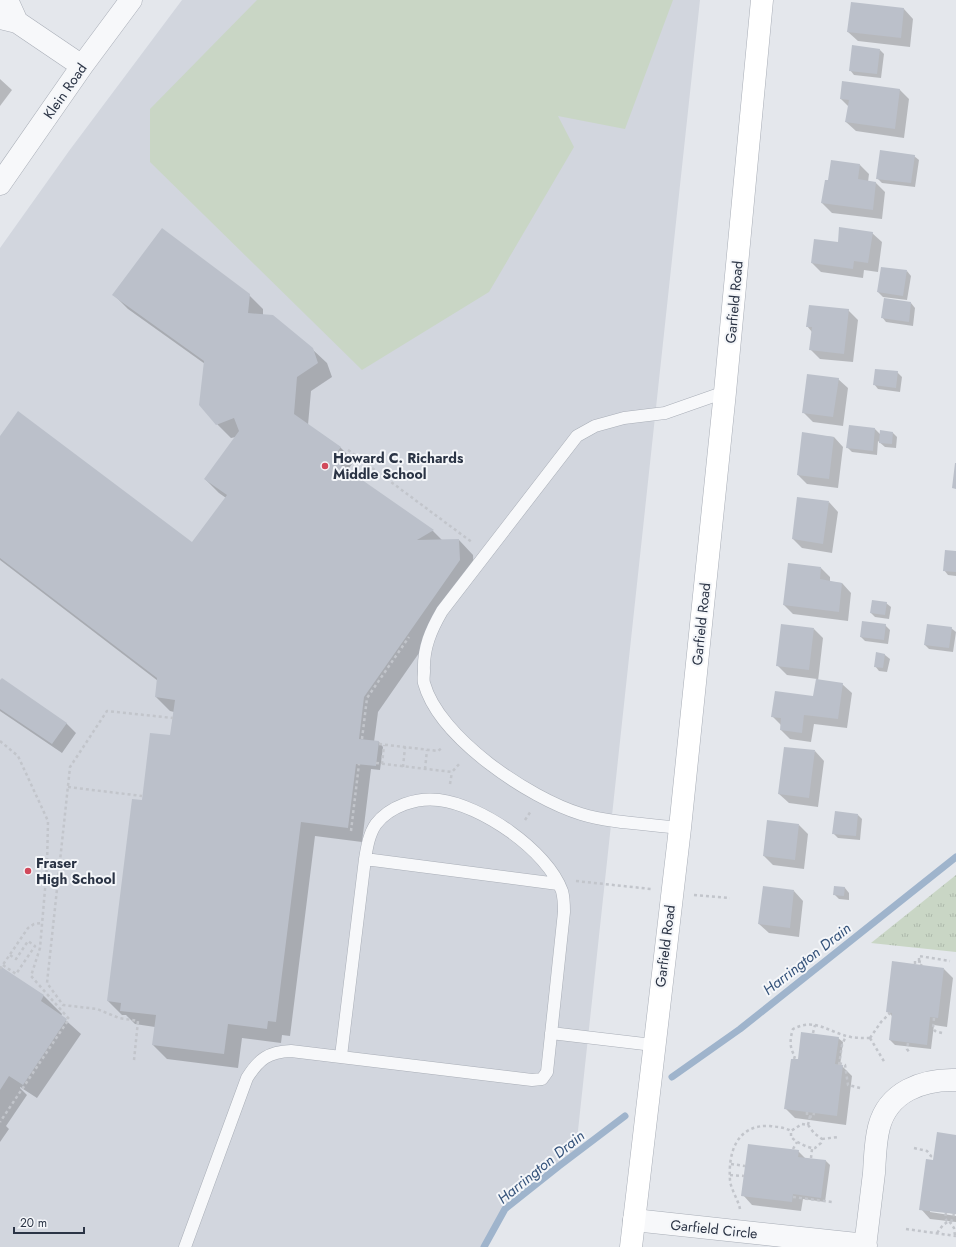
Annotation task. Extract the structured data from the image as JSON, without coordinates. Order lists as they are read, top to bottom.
{
  "streets": {
    "main road": ["Garfield Road"],
    "street": ["Klein Road", "Garfield Circle"]
  },
  "crossings": [
    ["Garfield Road", "Garfield Circle"]
  ],
  "water": ["Harrington Drain"],
  "places": ["Howard C. Richards Middle School", "Fraser High School"],
  "scale_bar": "20 m"
}
